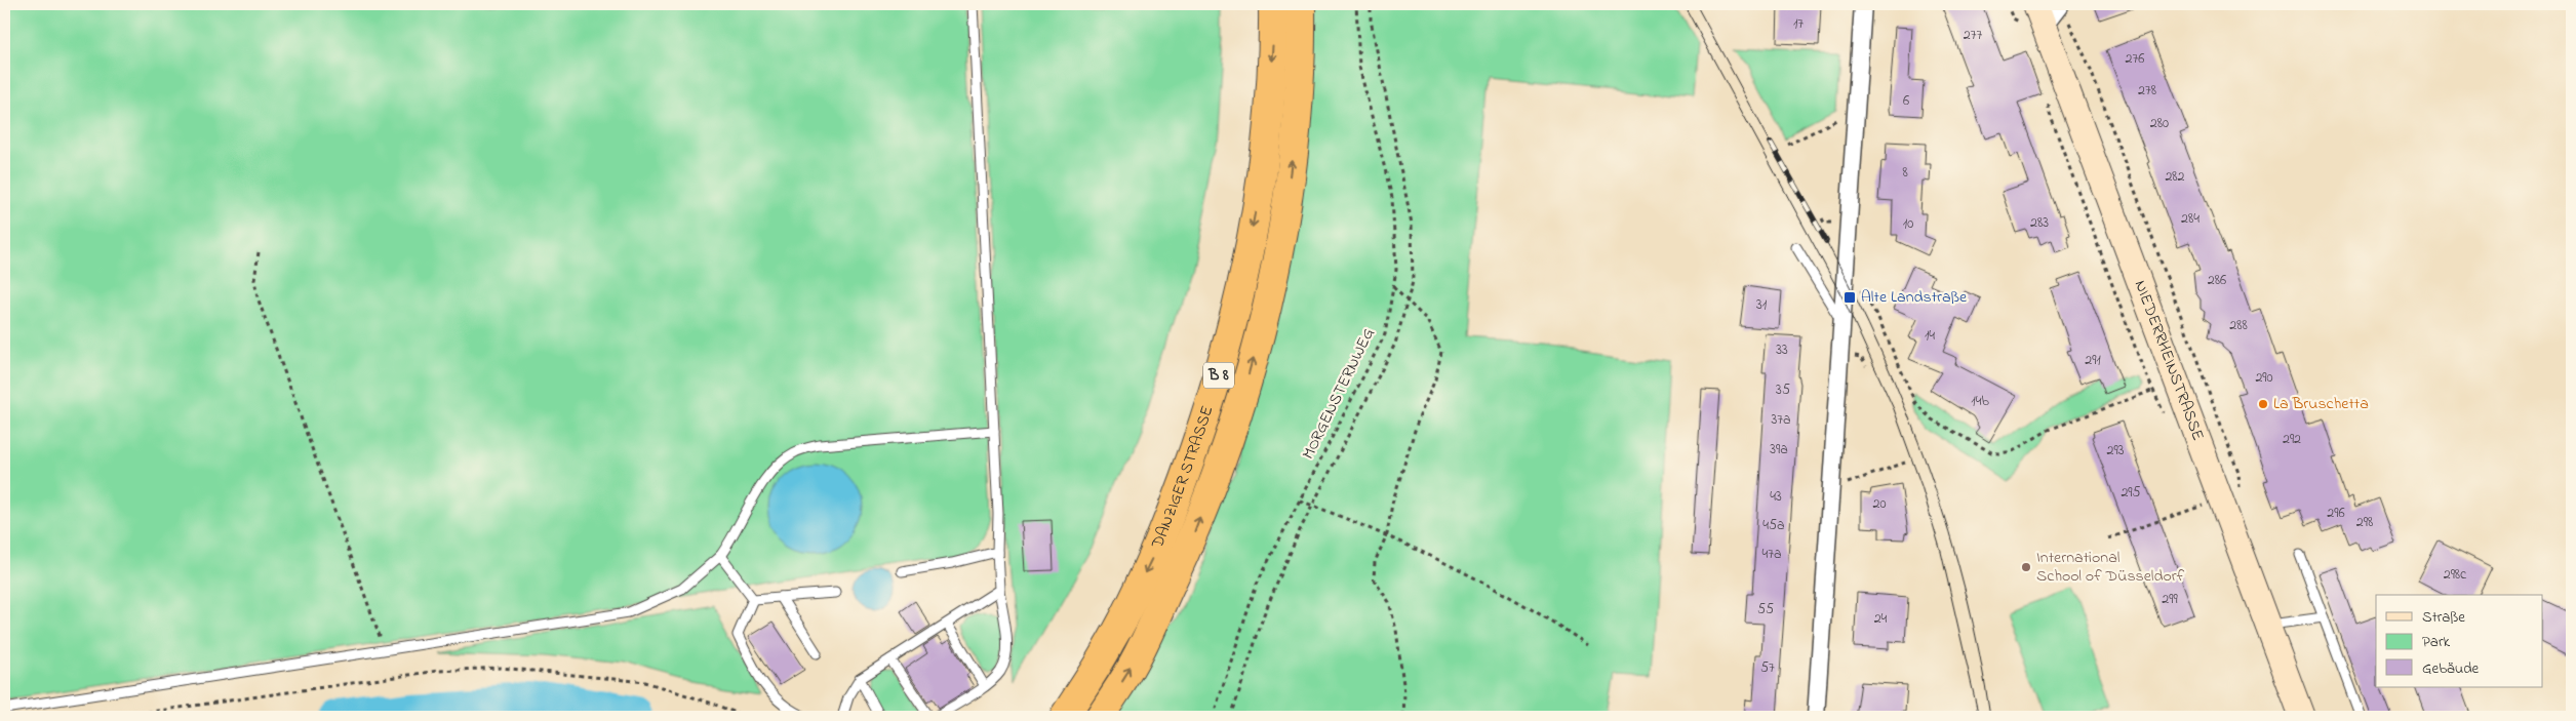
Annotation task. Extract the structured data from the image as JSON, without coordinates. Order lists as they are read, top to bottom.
{
  "streets": {
    "highway": ["B 8", "DANZIGER STRASSE"],
    "main road": ["NIEDERRHEINSTRASSE"],
    "path": ["MORGENSTERNWEG"]
  },
  "places": {
    "transit": ["Alte Landstraße"],
    "other": ["La Bruschetta", "International School of Düsseldorf"]
  },
  "house_numbers": [
    "17",
    "277",
    "276",
    "278",
    "6",
    "280",
    "8",
    "282",
    "284",
    "283",
    "10",
    "286",
    "31",
    "288",
    "14",
    "33",
    "291",
    "290",
    "35",
    "14b",
    "37a",
    "292",
    "39a",
    "293",
    "295",
    "43",
    "20",
    "296",
    "298",
    "45a",
    "47a",
    "298c",
    "299",
    "55",
    "24",
    "57"
  ],
  "legend": ["Straße", "Park", "Gebäude"]
}
